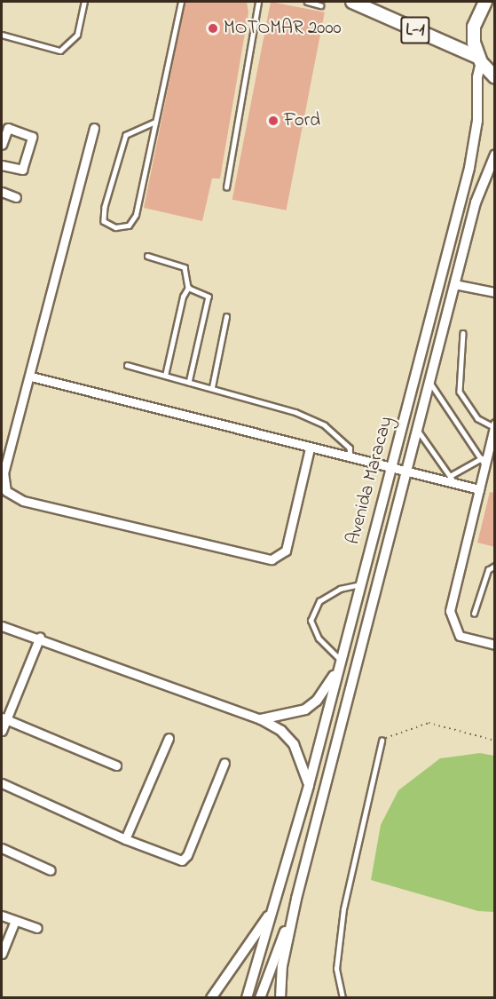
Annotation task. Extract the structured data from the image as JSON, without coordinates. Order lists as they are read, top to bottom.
{
  "streets": {
    "main road": ["L-1"],
    "street": ["Avenida Maracay"]
  },
  "crossings": [
    ["L-1", "Avenida Maracay"]
  ],
  "places": ["MOTOMAR 2000", "Ford"]
}
